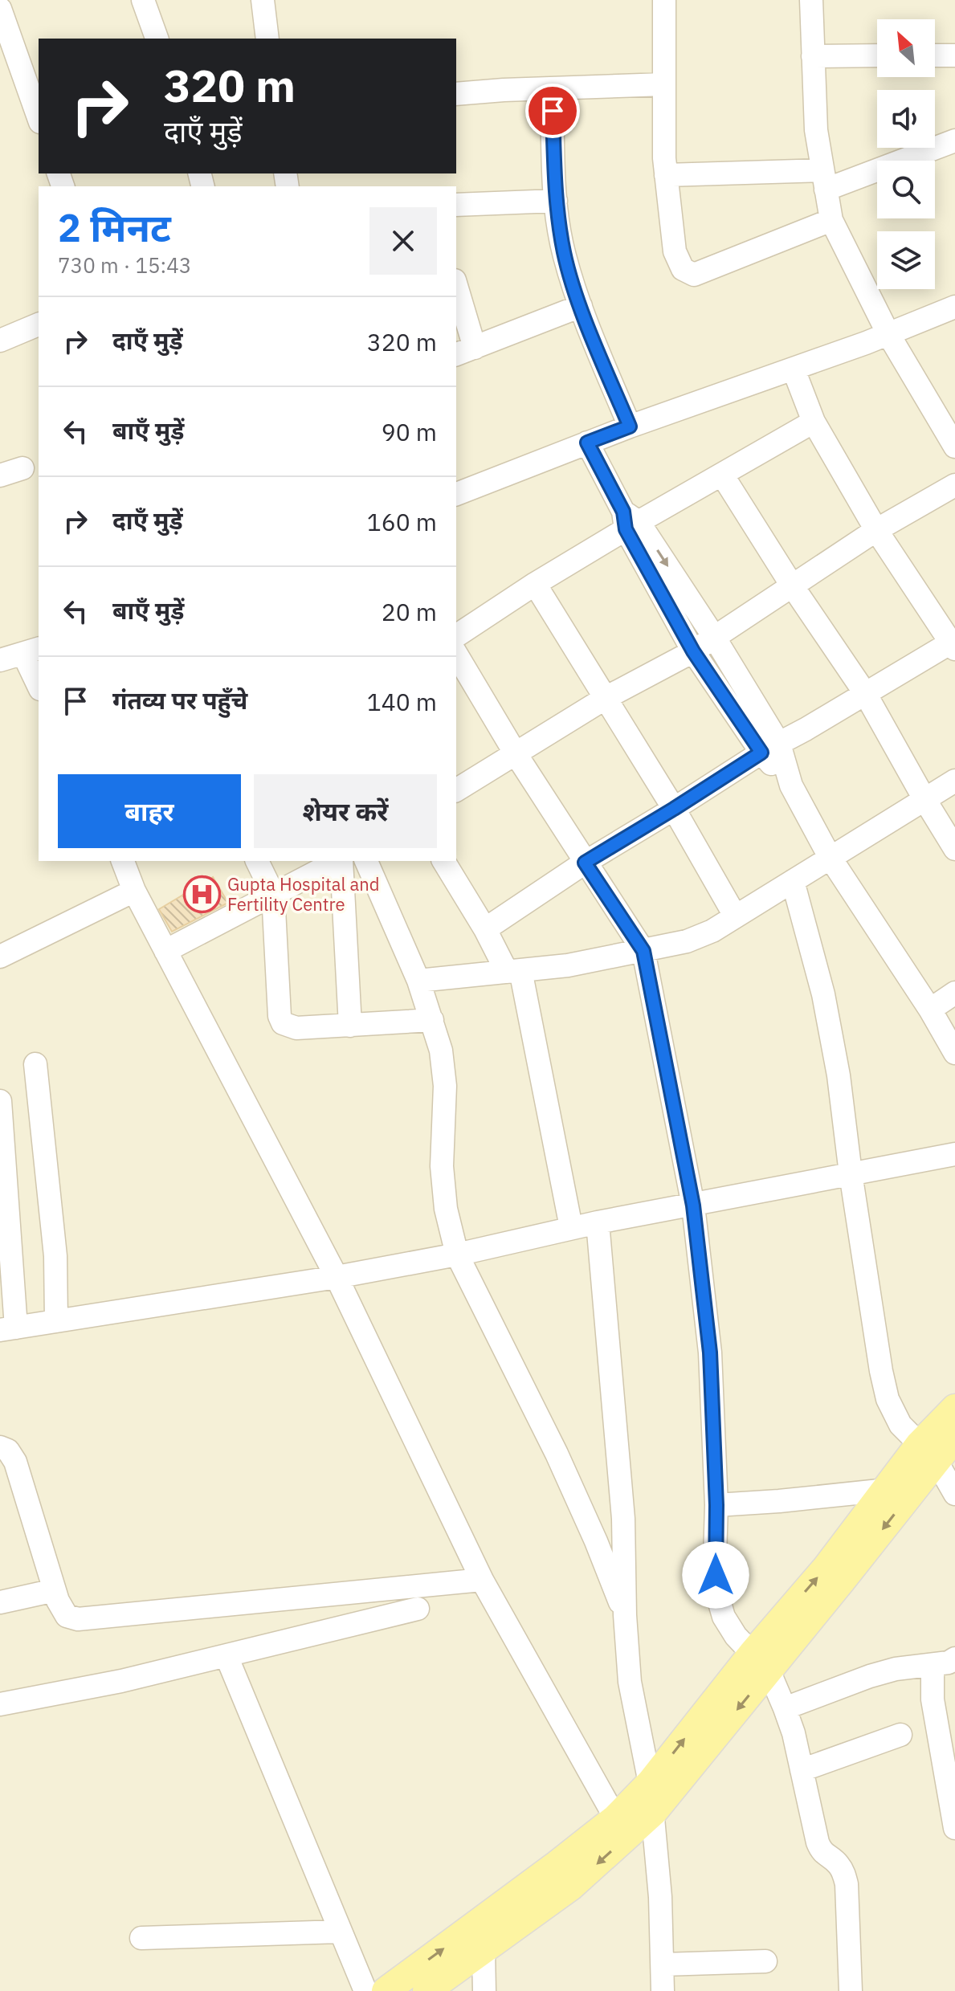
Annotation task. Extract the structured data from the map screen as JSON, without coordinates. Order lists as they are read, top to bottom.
{
  "places": {
    "hospital": ["Gupta Hospital and Fertility Centre"]
  },
  "north": "top left",
  "page": {
    "turn": ["320 m", "दाएँ मुड़ें"],
    "heading": ["2 मिनट", "730 m · 15:43"],
    "list": [
      {
        "name": "दाएँ मुड़ें",
        "value": "320 m"
      },
      {
        "name": "बाएँ मुड़ें",
        "value": "90 m"
      },
      {
        "name": "दाएँ मुड़ें",
        "value": "160 m"
      },
      {
        "name": "बाएँ मुड़ें",
        "value": "20 m"
      },
      {
        "name": "गंतव्य पर पहुँचे",
        "value": "140 m"
      }
    ],
    "buttons": ["बाहर", "शेयर करें"]
  }
}
